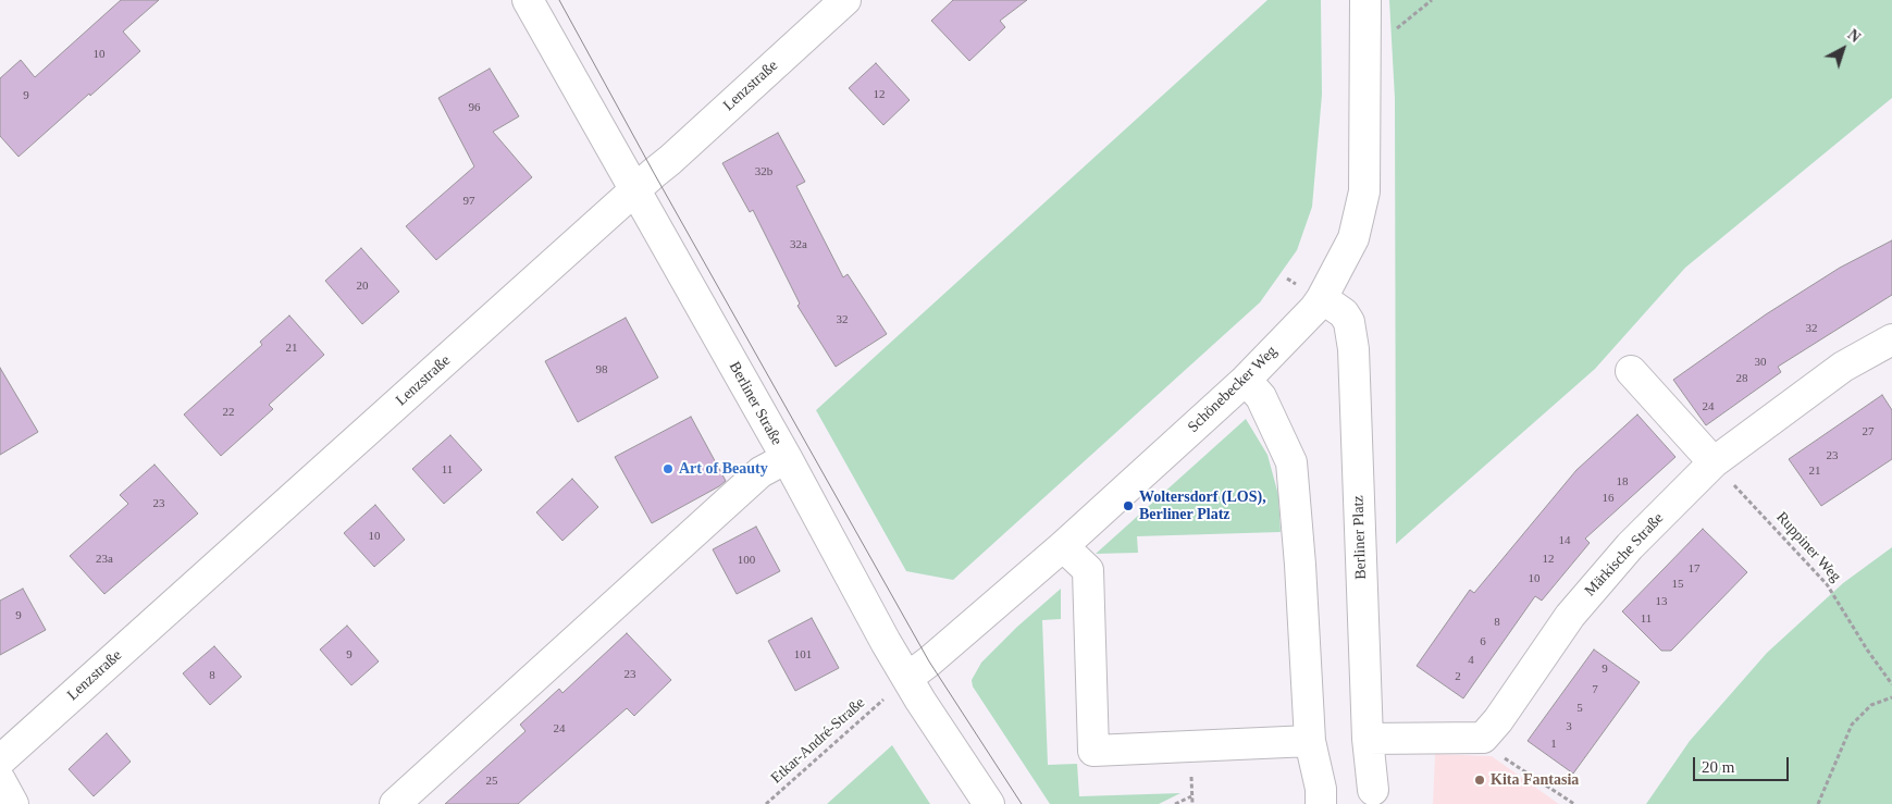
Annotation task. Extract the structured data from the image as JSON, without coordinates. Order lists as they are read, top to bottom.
{
  "streets": {
    "street": [
      "Lenzstraße",
      "Schönebecker Weg",
      "Berliner Straße",
      "Berliner Platz",
      "Märkische Straße"
    ],
    "path": ["Ruppiner Weg", "Etkar-André-Straße"]
  },
  "crossings": [
    ["Lenzstraße", "Berliner Straße"],
    ["Schönebecker Weg", "Berliner Straße"],
    ["Schönebecker Weg", "Berliner Platz"],
    ["Schönebecker Weg", "Etkar-André-Straße"],
    ["Berliner Straße", "Etkar-André-Straße"],
    ["Ruppiner Weg", "Märkische Straße"]
  ],
  "places": ["Art of Beauty", "Woltersdorf (LOS), Berliner Platz", "Kita Fantasia"],
  "house_numbers": [
    "10",
    "12",
    "9",
    "96",
    "32b",
    "97",
    "32a",
    "20",
    "32",
    "32",
    "21",
    "30",
    "98",
    "28",
    "24",
    "22",
    "27",
    "23",
    "11",
    "21",
    "18",
    "16",
    "23",
    "10",
    "14",
    "23a",
    "12",
    "100",
    "17",
    "10",
    "15",
    "13",
    "9",
    "11",
    "8",
    "6",
    "9",
    "101",
    "4",
    "9",
    "23",
    "8",
    "2",
    "7",
    "5",
    "3",
    "24",
    "1",
    "25"
  ],
  "scale_bar": "20 m",
  "north": "top right"
}
